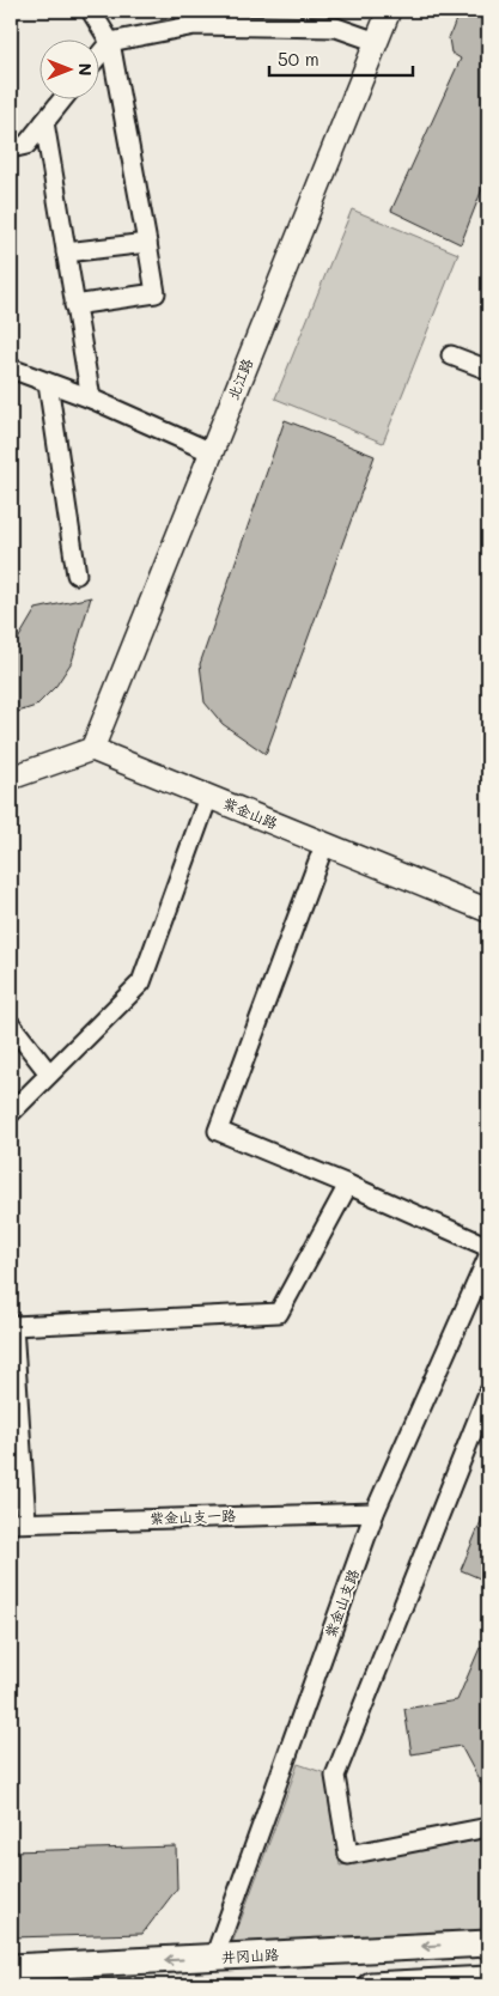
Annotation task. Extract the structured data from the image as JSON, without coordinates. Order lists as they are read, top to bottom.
{
  "streets": {
    "main road": ["井冈山路"],
    "street": [
      "北江路",
      "紫金山路",
      "紫金山支一路",
      "紫金山支路"
    ]
  },
  "crossings": [
    ["北江路", "紫金山路"],
    ["紫金山支一路", "紫金山支路"],
    ["紫金山支路", "井冈山路"]
  ],
  "one_way": ["井冈山路"],
  "scale_bar": "50 m",
  "north": "right"
}
